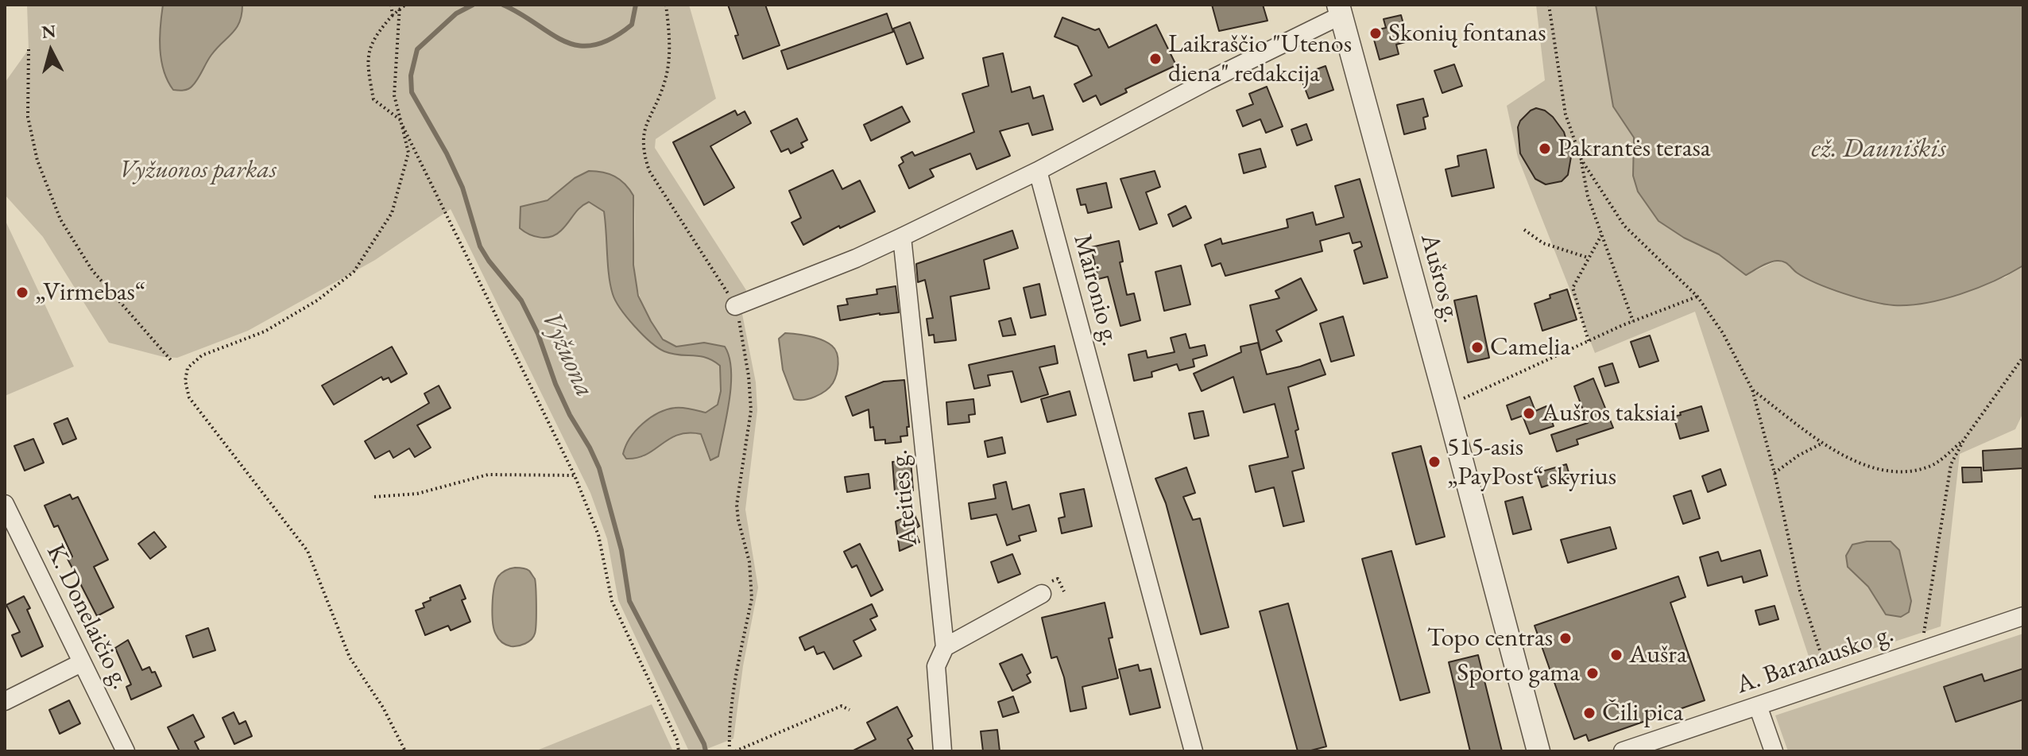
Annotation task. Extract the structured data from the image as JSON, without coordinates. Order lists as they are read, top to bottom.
{
  "streets": {
    "street": [
      "Aušros g.",
      "Maironio g.",
      "Ateities g.",
      "K. Donelaičio g.",
      "A. Baranausko g."
    ]
  },
  "water": ["ež. Dauniškis", "Vyžuona"],
  "parks": ["Vyžuonos parkas"],
  "places": [
    "Skonių fontanas",
    "Laikraščio \"Utenos diena\" redakcija",
    "Pakrantės terasa",
    "„Virmebas“",
    "Camelia",
    "Aušros taksiai",
    "515-asis „PayPost“ skyrius",
    "Topo centras",
    "Aušra",
    "Sporto gama",
    "Čili pica"
  ],
  "north": "top"
}
